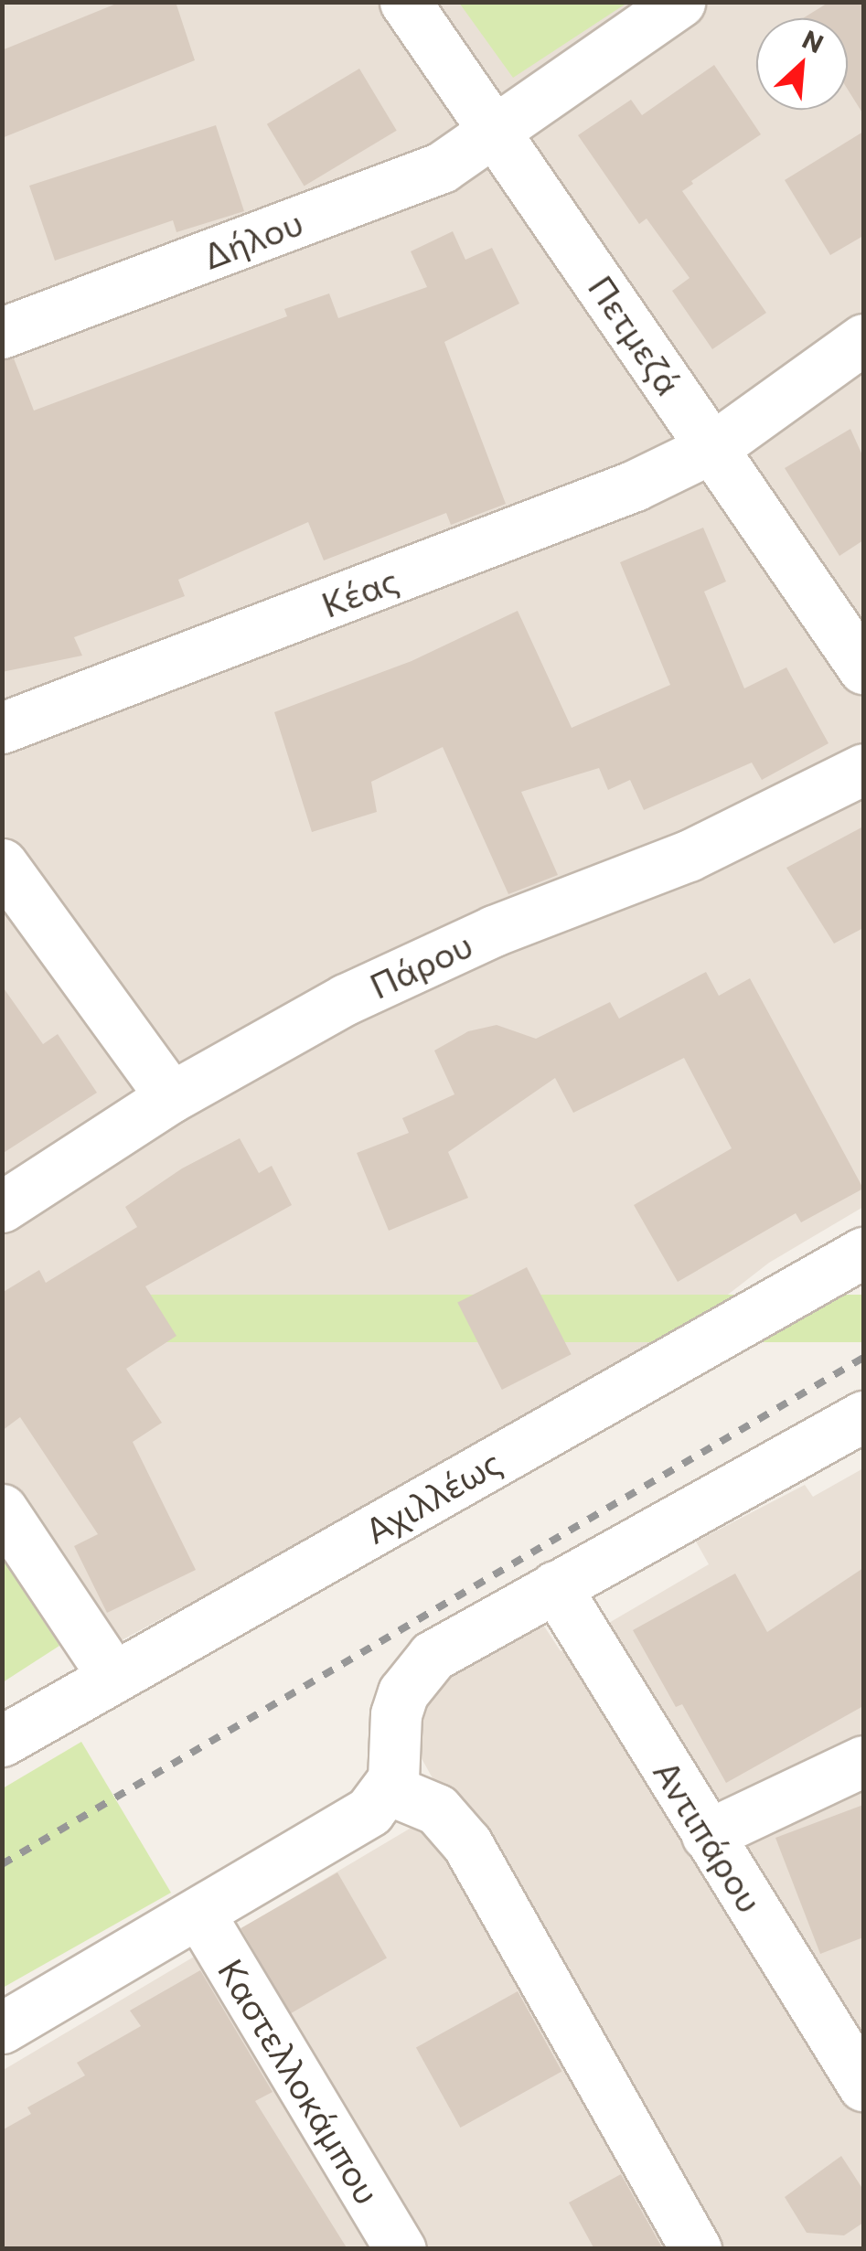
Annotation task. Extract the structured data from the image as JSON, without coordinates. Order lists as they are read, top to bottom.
{
  "streets": {
    "street": [
      "Δήλου",
      "Πετμεζά",
      "Κέας",
      "Πάρου",
      "Αχιλλέως",
      "Αντιπάρου",
      "Καστελλοκάμπου"
    ]
  },
  "crossings": [
    ["Δήλου", "Πετμεζά"],
    ["Πετμεζά", "Κέας"]
  ],
  "north": "top right"
}
